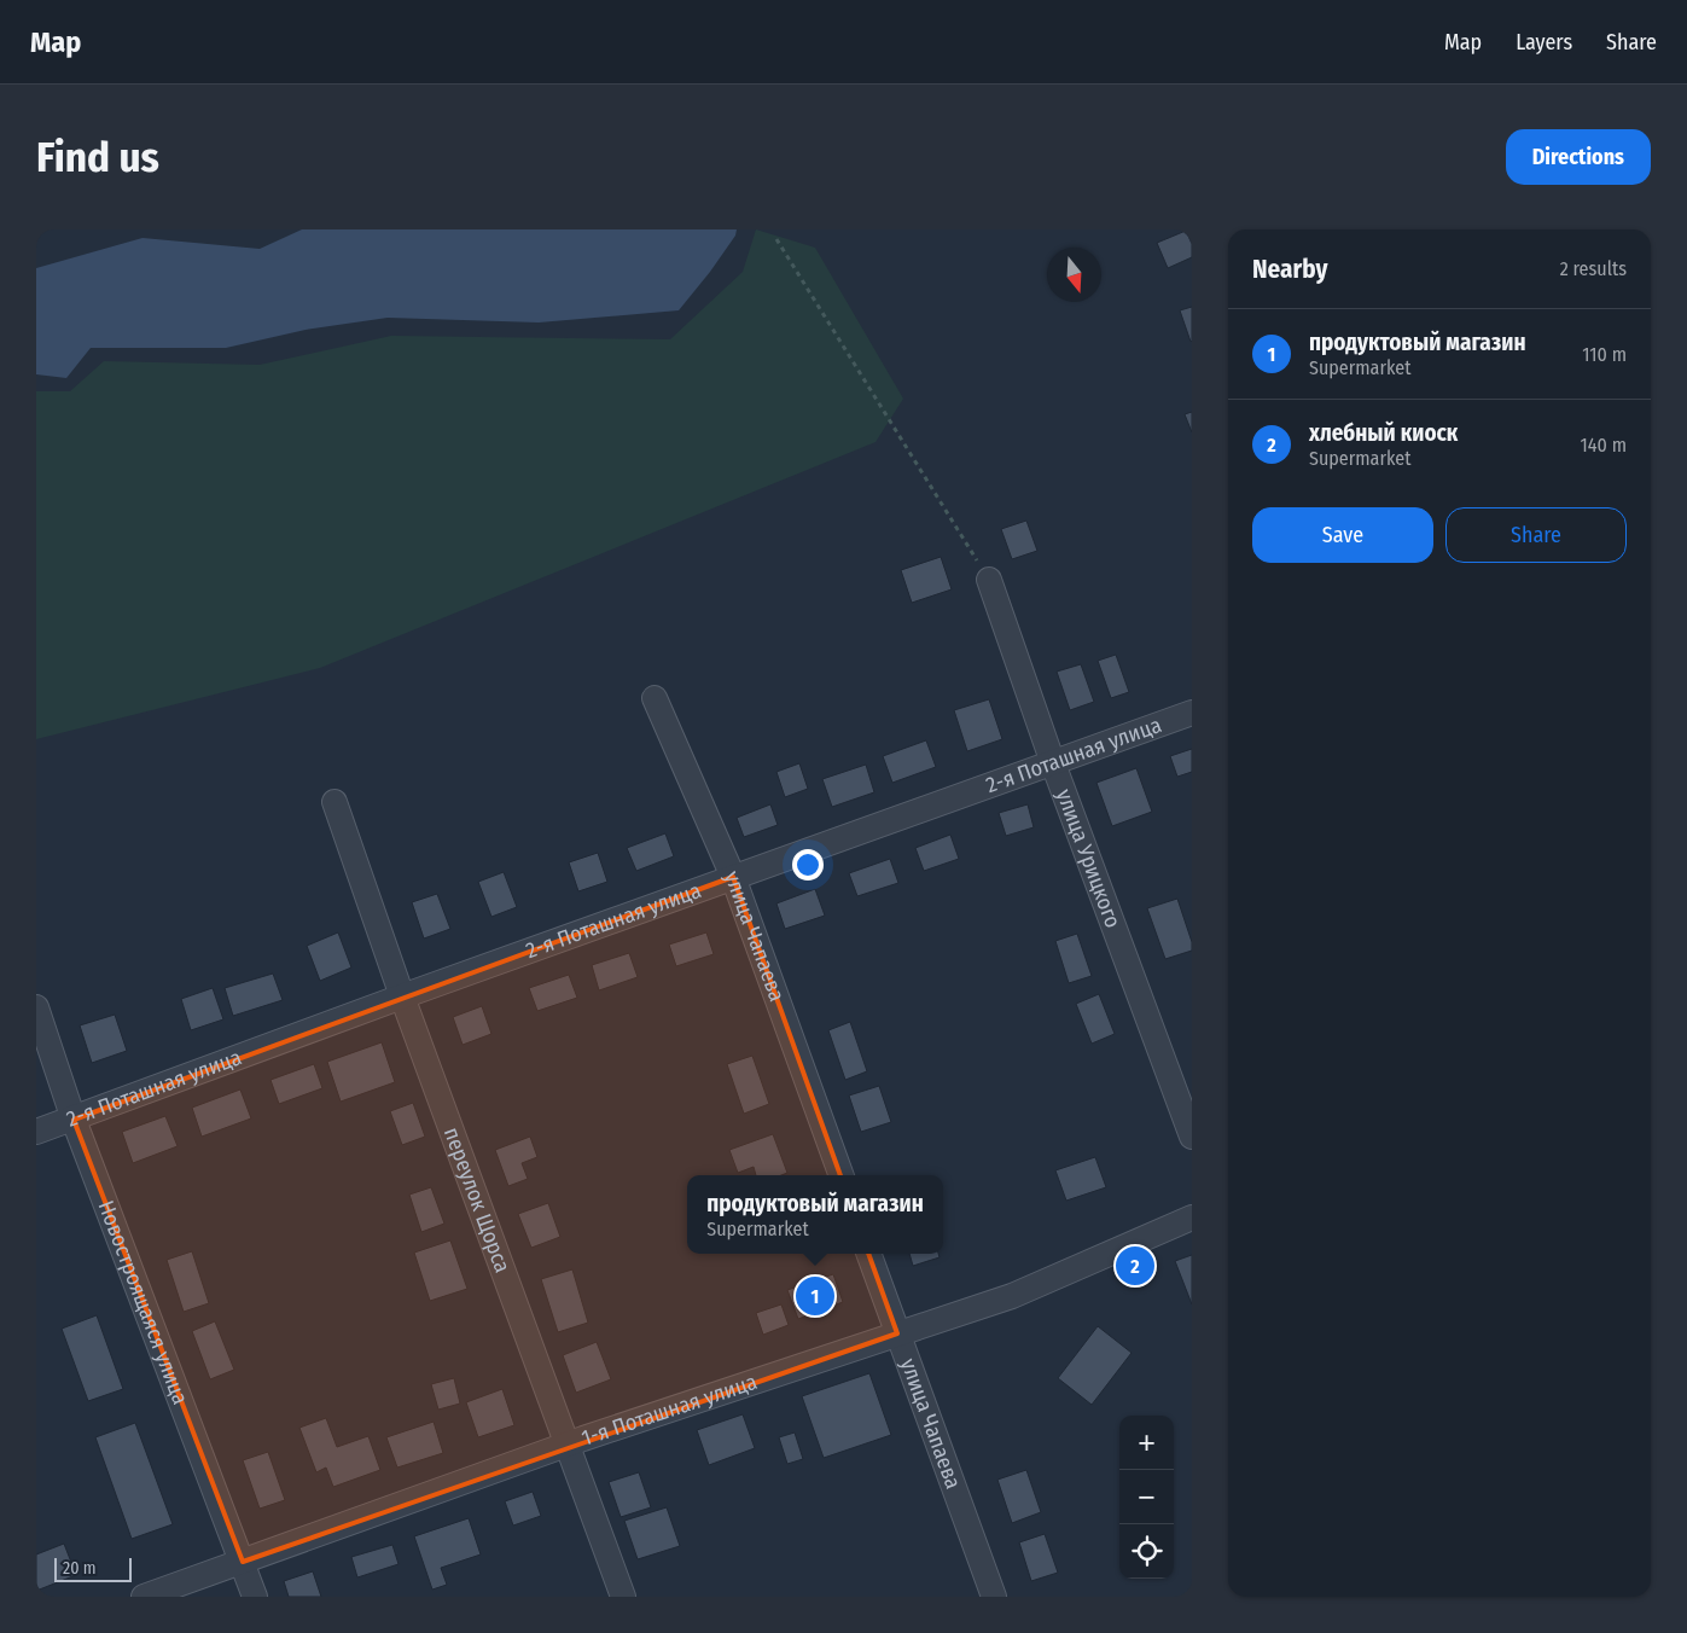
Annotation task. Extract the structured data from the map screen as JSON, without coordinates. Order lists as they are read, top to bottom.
{
  "streets": {
    "street": [
      "2-я Поташная улица",
      "улица Урицкого",
      "улица Чапаева",
      "переулок Щорса",
      "Новостроящаяся улица",
      "1-я Поташная улица"
    ]
  },
  "crossings": [
    ["2-я Поташная улица", "улица Урицкого"],
    ["2-я Поташная улица", "улица Чапаева"],
    ["2-я Поташная улица", "переулок Щорса"],
    ["2-я Поташная улица", "Новостроящаяся улица"],
    ["улица Чапаева", "1-я Поташная улица"],
    ["переулок Щорса", "1-я Поташная улица"],
    ["Новостроящаяся улица", "1-я Поташная улица"]
  ],
  "scale_bar": "20 m",
  "north": "bottom",
  "page": {
    "header": "Map",
    "nav": ["Map", "Layers", "Share"],
    "buttons": [
      "Directions",
      ["Save", "Share"]
    ],
    "title": "Find us",
    "heading": ["Nearby", "2 results"],
    "list": [
      {
        "mark": "1",
        "name": "продуктовый магазин",
        "note": "Supermarket",
        "value": "110 m"
      },
      {
        "mark": "2",
        "name": "хлебный киоск",
        "note": "Supermarket",
        "value": "140 m"
      }
    ],
    "popup": ["продуктовый магазин", "Supermarket"],
    "pins": ["2", "1"],
    "map_buttons": ["+", "−"],
    "scale": "20 m"
  }
}
